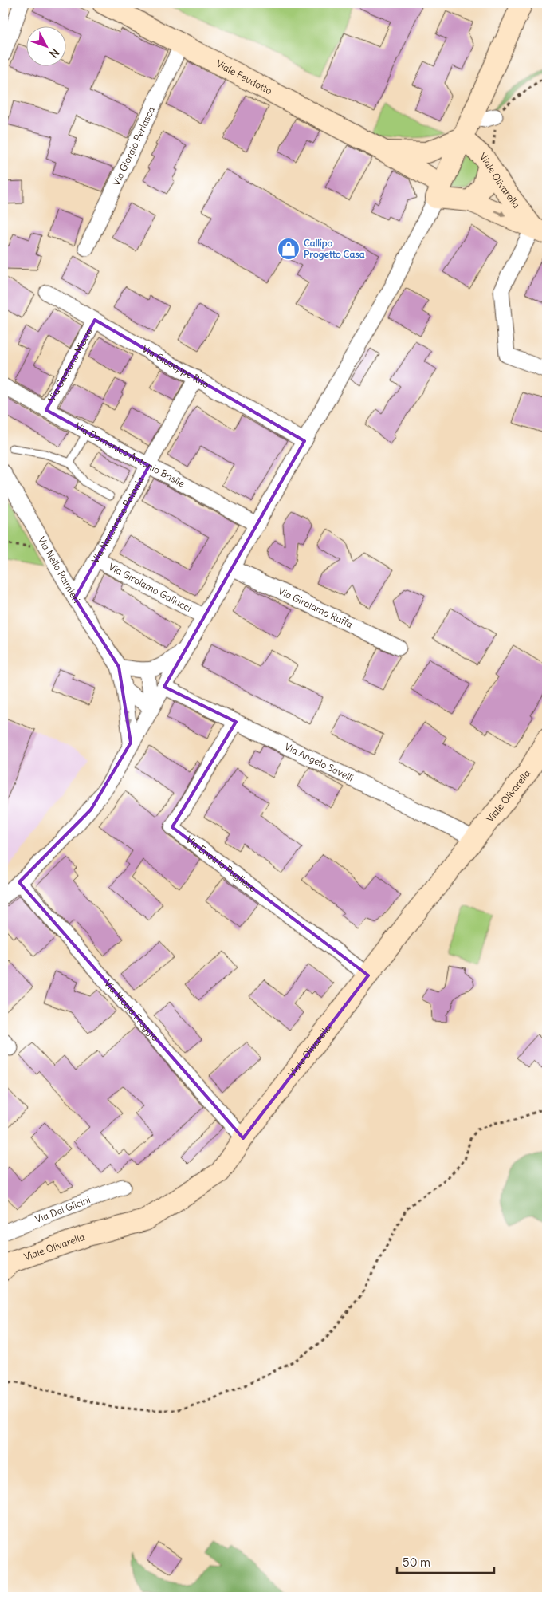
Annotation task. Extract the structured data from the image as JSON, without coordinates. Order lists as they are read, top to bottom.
{
  "streets": {
    "street": [
      "Viale Feudotto",
      "Via Giorgio Perlasca",
      "Viale Olivarella",
      "Via Gaetano Miscia",
      "Via Giuseppe Rito",
      "Via Domenico Antonio Basile",
      "Via Nazzareno Patania",
      "Via Nello Palmieri",
      "Via Girolamo Gallucci",
      "Via Girolamo Ruffa",
      "Via Angelo Savelli",
      "Via Enotrio Pugliese",
      "Via Nicola Froggio",
      "Via Dei Glicini"
    ]
  },
  "crossings": [
    ["Viale Feudotto", "Via Giorgio Perlasca"],
    ["Viale Feudotto", "Viale Olivarella"],
    ["Viale Olivarella", "Via Angelo Savelli"],
    ["Viale Olivarella", "Via Enotrio Pugliese"],
    ["Viale Olivarella", "Via Nicola Froggio"],
    ["Via Gaetano Miscia", "Via Giuseppe Rito"],
    ["Via Gaetano Miscia", "Via Domenico Antonio Basile"],
    ["Via Giuseppe Rito", "Via Nazzareno Patania"],
    ["Via Domenico Antonio Basile", "Via Nazzareno Patania"],
    ["Via Nazzareno Patania", "Via Nello Palmieri"],
    ["Via Nazzareno Patania", "Via Girolamo Gallucci"],
    ["Via Angelo Savelli", "Via Enotrio Pugliese"]
  ],
  "places": {
    "shop": ["Callipo Progetto Casa"]
  },
  "scale_bar": "50 m",
  "north": "bottom right"
}
